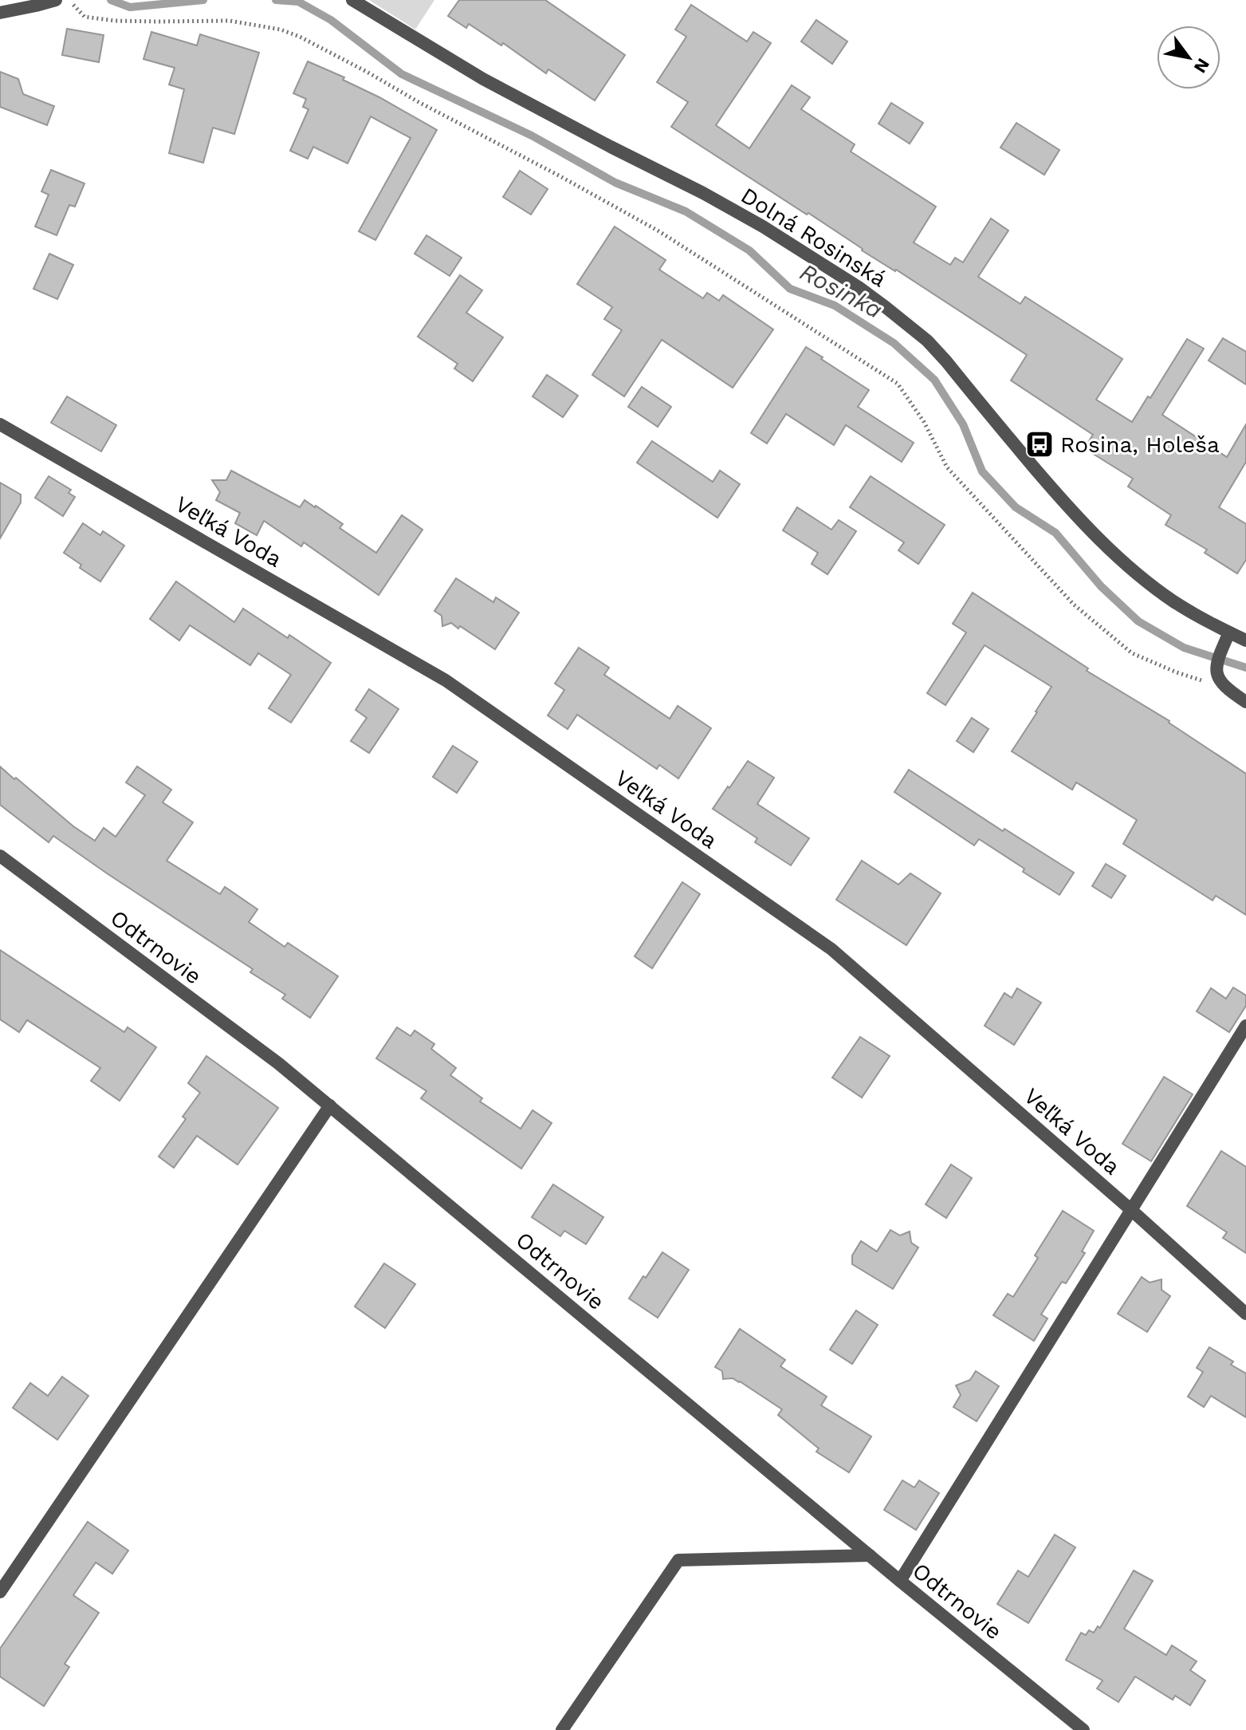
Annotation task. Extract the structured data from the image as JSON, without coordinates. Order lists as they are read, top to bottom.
{
  "streets": {
    "street": ["Dolná Rosinská", "Veľká Voda", "Odtrnovie"]
  },
  "water": ["Rosinka"],
  "places": {
    "bus stop": ["Rosina, Holeša"]
  },
  "north": "bottom right"
}
